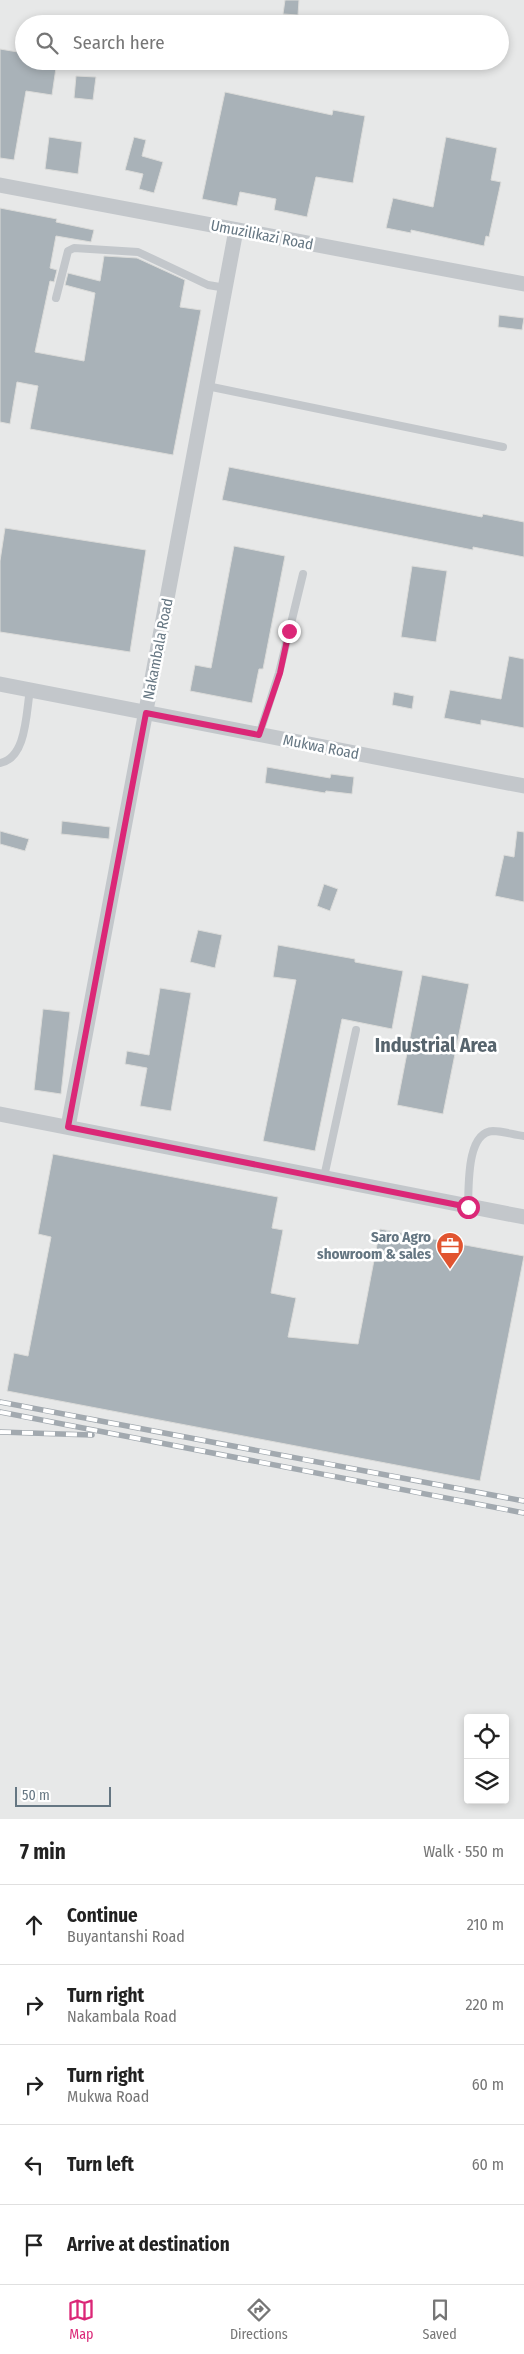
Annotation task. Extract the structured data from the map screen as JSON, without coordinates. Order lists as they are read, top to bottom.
{
  "streets": {
    "street": ["Umuzilikazi Road", "Nakambala Road", "Mukwa Road"]
  },
  "crossings": [
    ["Umuzilikazi Road", "Nakambala Road"],
    ["Nakambala Road", "Mukwa Road"]
  ],
  "districts": ["Industrial Area"],
  "places": {
    "office": ["Saro Agro showroom & sales"]
  },
  "scale_bar": "50 m",
  "page": {
    "search": "Search here",
    "scale": "50 m",
    "heading": ["7 min", "Walk · 550 m"],
    "list": [
      ["Continue", "Buyantanshi Road", "210 m"],
      ["Turn right", "Nakambala Road", "220 m"],
      ["Turn right", "Mukwa Road", "60 m"],
      ["Turn left", "60 m"],
      "Arrive at destination"
    ],
    "nav": ["Map", "Directions", "Saved"]
  }
}
